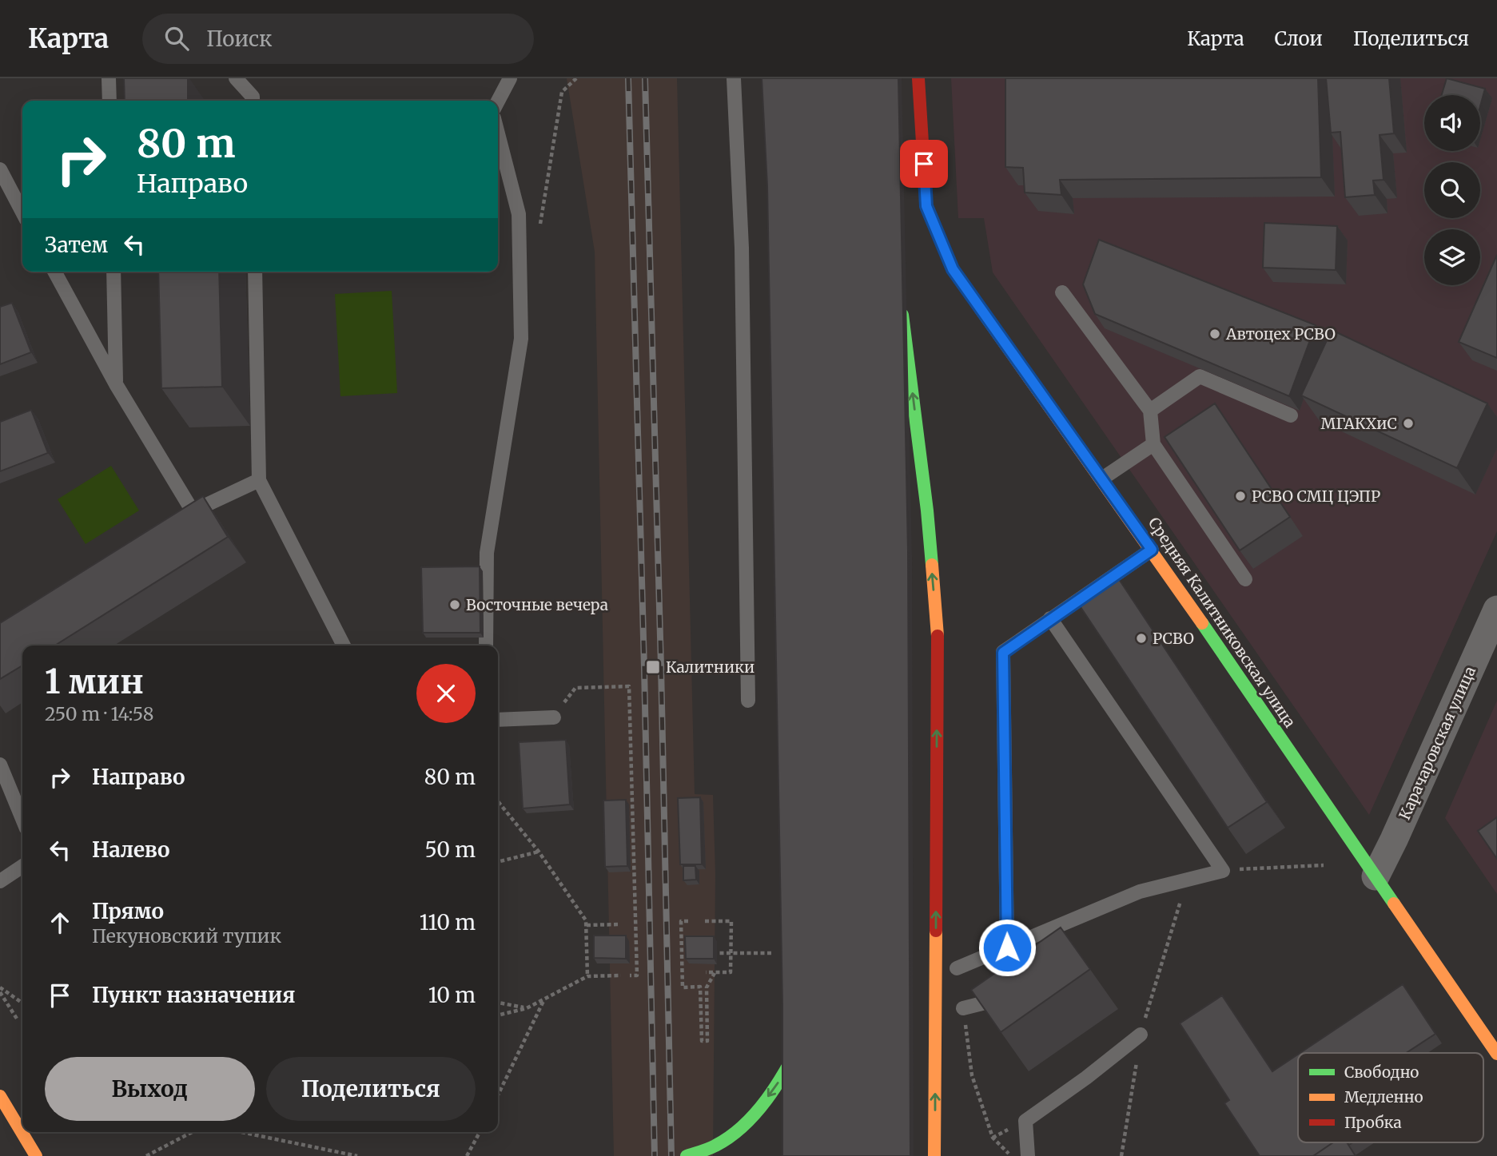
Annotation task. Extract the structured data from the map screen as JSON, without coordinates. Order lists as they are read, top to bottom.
{
  "streets": {
    "street": ["Средняя Калитниковская улица", "Карачаровская улица"]
  },
  "crossings": [
    ["Средняя Калитниковская улица", "Карачаровская улица"]
  ],
  "places": {
    "other": [
      "Автоцех РСВО",
      "МГАКХиС",
      "РСВО СМЦ ЦЭПР",
      "Восточные вечера",
      "РСВО"
    ],
    "transit": ["Калитники"]
  },
  "legend": ["Свободно", "Медленно", "Пробка"],
  "page": {
    "header": "Карта",
    "search": "Поиск",
    "nav": ["Карта", "Слои", "Поделиться"],
    "turn": ["80 m", "Направо"],
    "then": "Затем",
    "heading": ["1 мин", "250 m · 14:58"],
    "list": [
      {
        "name": "Направо",
        "value": "80 m"
      },
      {
        "name": "Налево",
        "value": "50 m"
      },
      {
        "name": "Прямо",
        "note": "Пекуновский тупик",
        "value": "110 m"
      },
      {
        "name": "Пункт назначения",
        "value": "10 m"
      }
    ],
    "buttons": ["Выход", "Поделиться"]
  }
}
